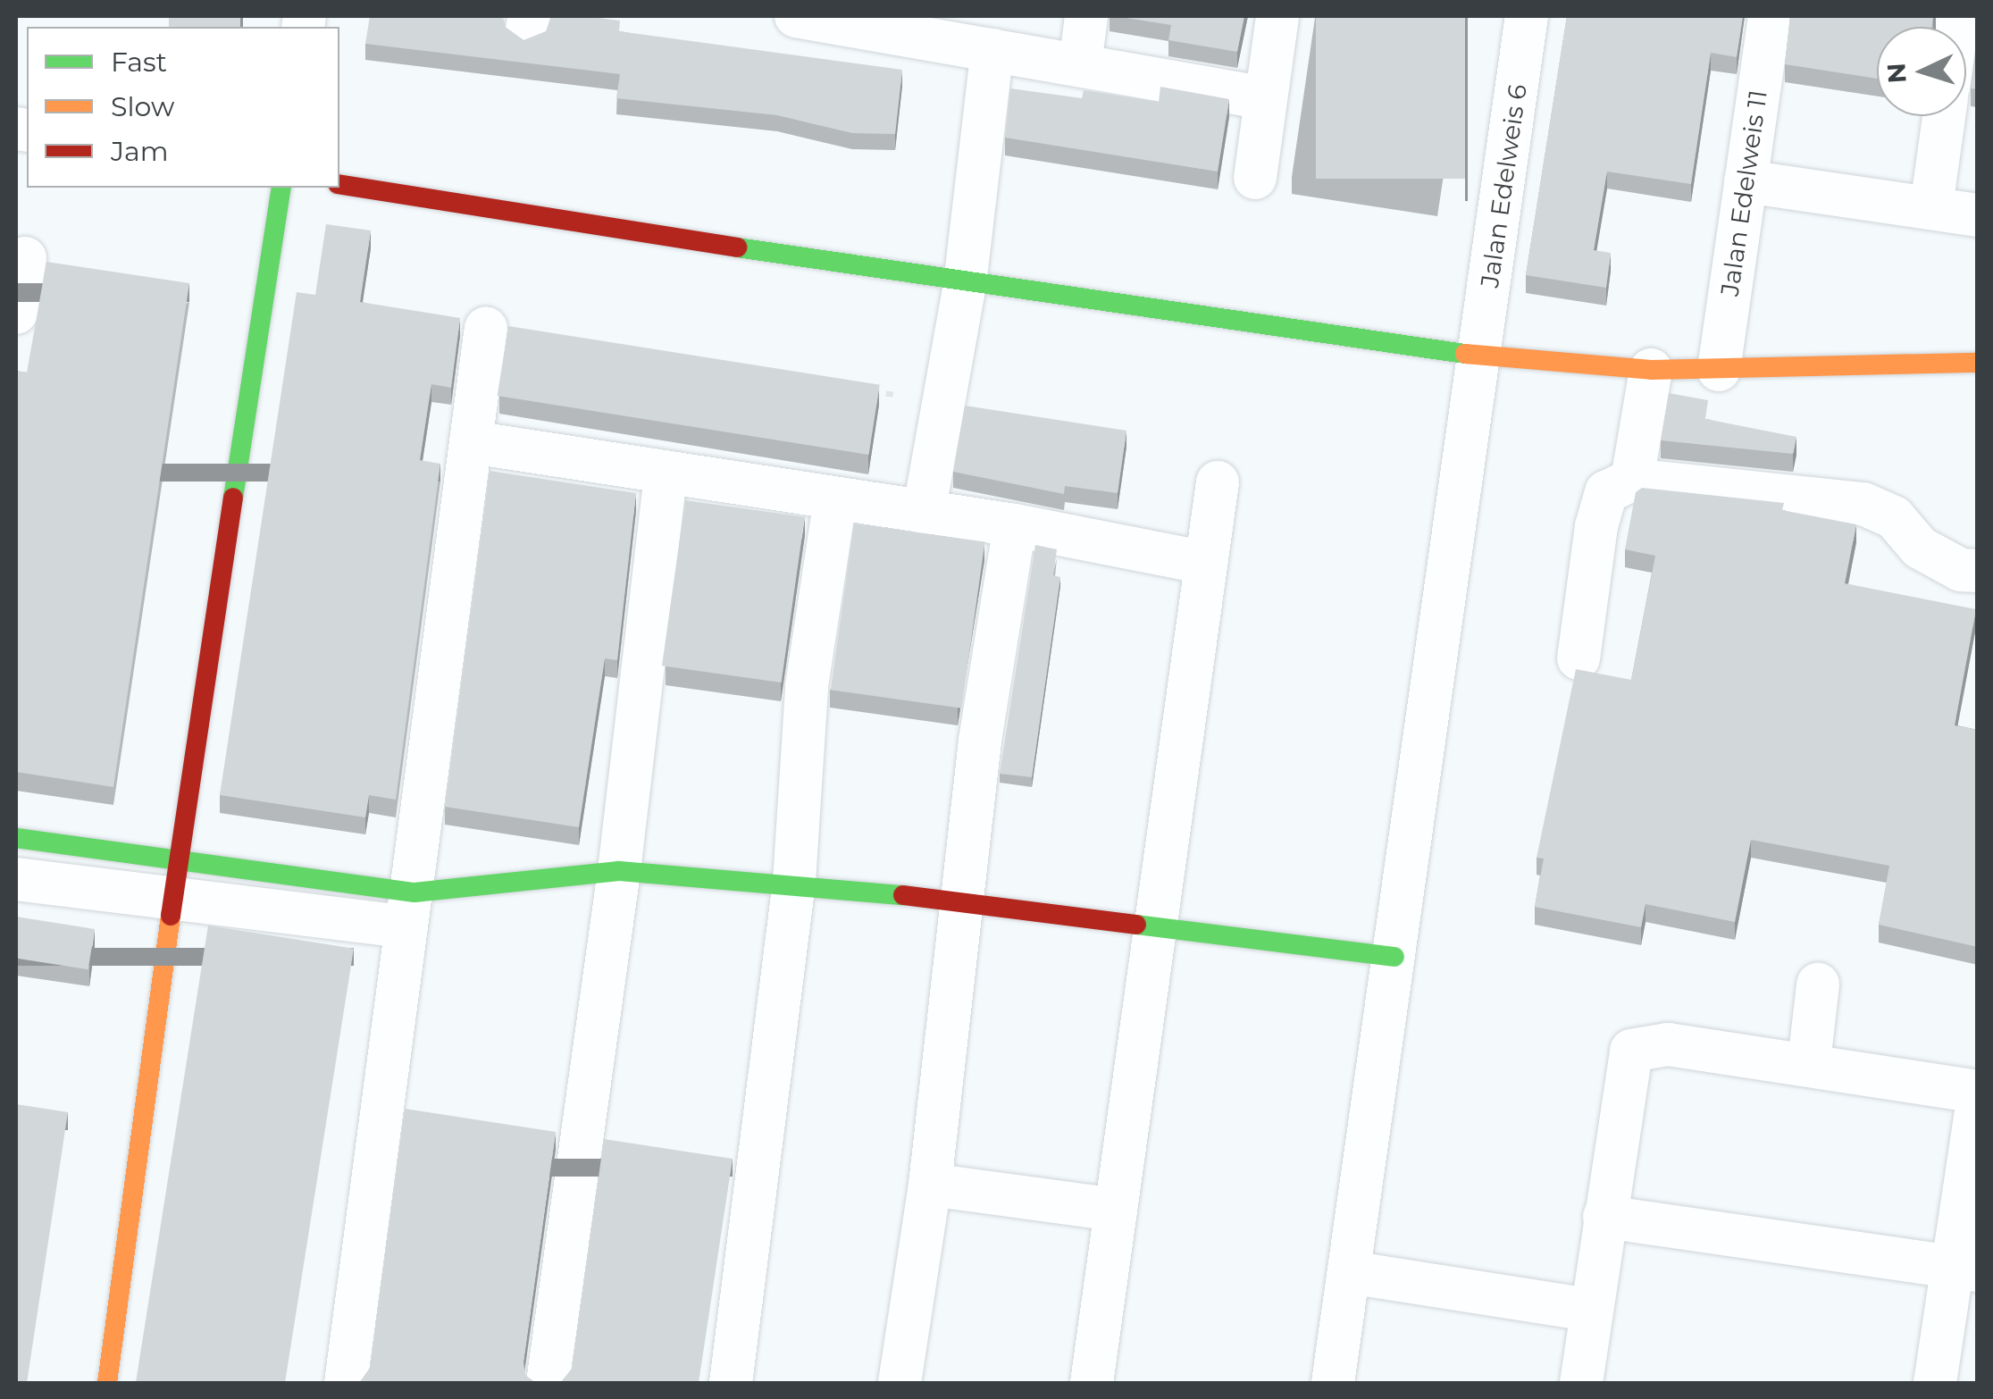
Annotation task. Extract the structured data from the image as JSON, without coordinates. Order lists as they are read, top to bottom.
{
  "streets": {
    "street": ["Jalan Edelweis 6", "Jalan Edelweis 11"]
  },
  "legend": ["Fast", "Slow", "Jam"],
  "north": "left"
}
